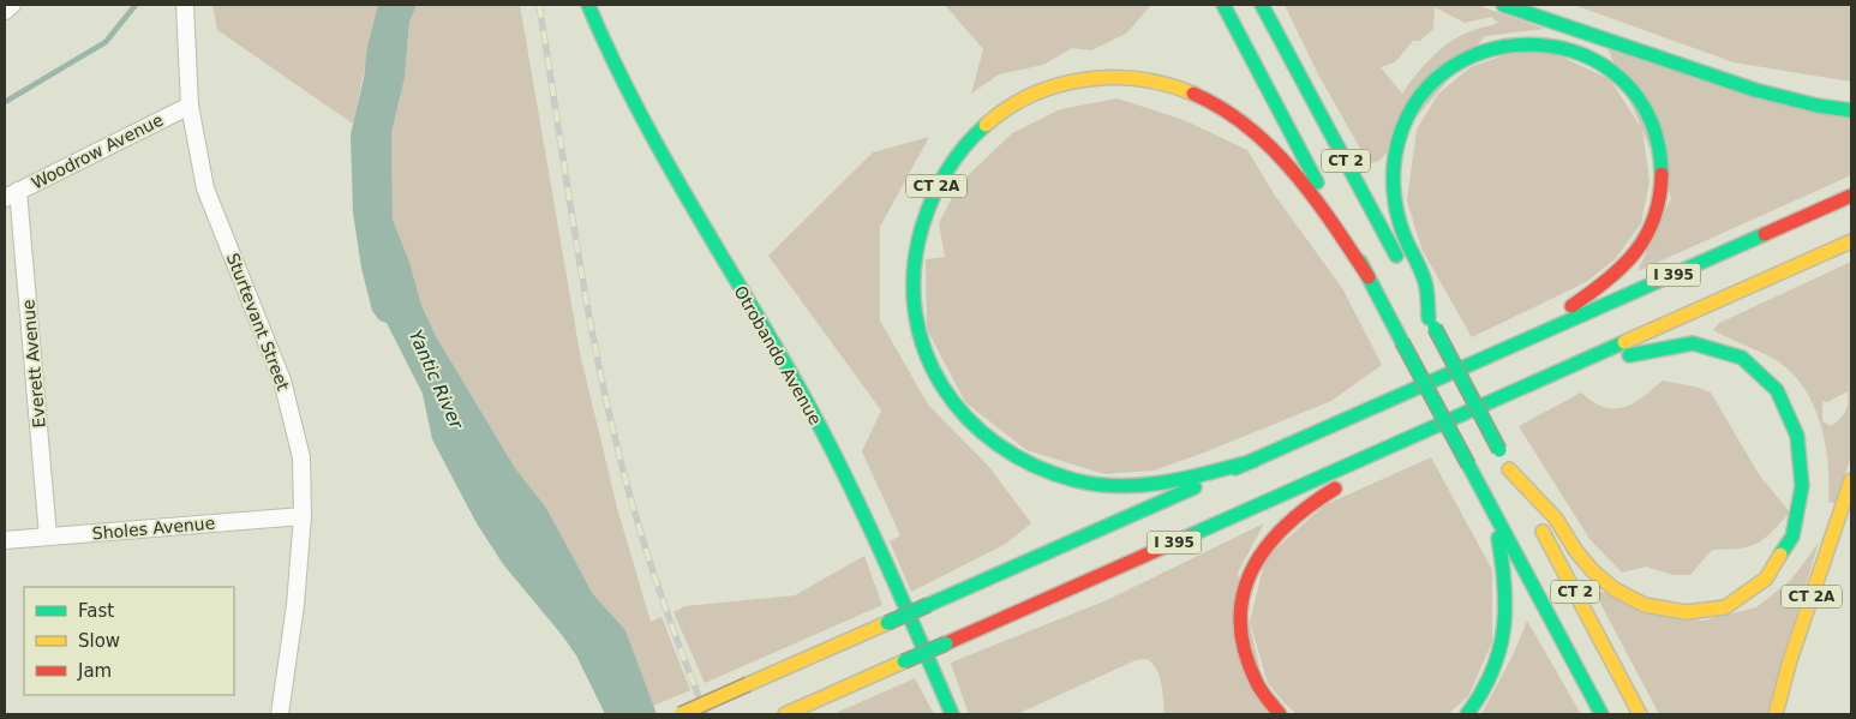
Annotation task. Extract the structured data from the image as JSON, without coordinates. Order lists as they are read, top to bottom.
{
  "streets": {
    "main road": [
      "CT 2",
      "CT 2A",
      "I 395",
      "Otrobando Avenue"
    ],
    "street": [
      "Woodrow Avenue",
      "Sturtevant Street",
      "Everett Avenue",
      "Sholes Avenue"
    ]
  },
  "crossings": [
    ["Woodrow Avenue", "Sturtevant Street"],
    ["Woodrow Avenue", "Everett Avenue"],
    ["CT 2", "CT 2A"],
    ["CT 2A", "I 395"],
    ["Sturtevant Street", "Sholes Avenue"],
    ["Everett Avenue", "Sholes Avenue"]
  ],
  "water": ["Yantic River"],
  "legend": ["Fast", "Slow", "Jam"]
}
